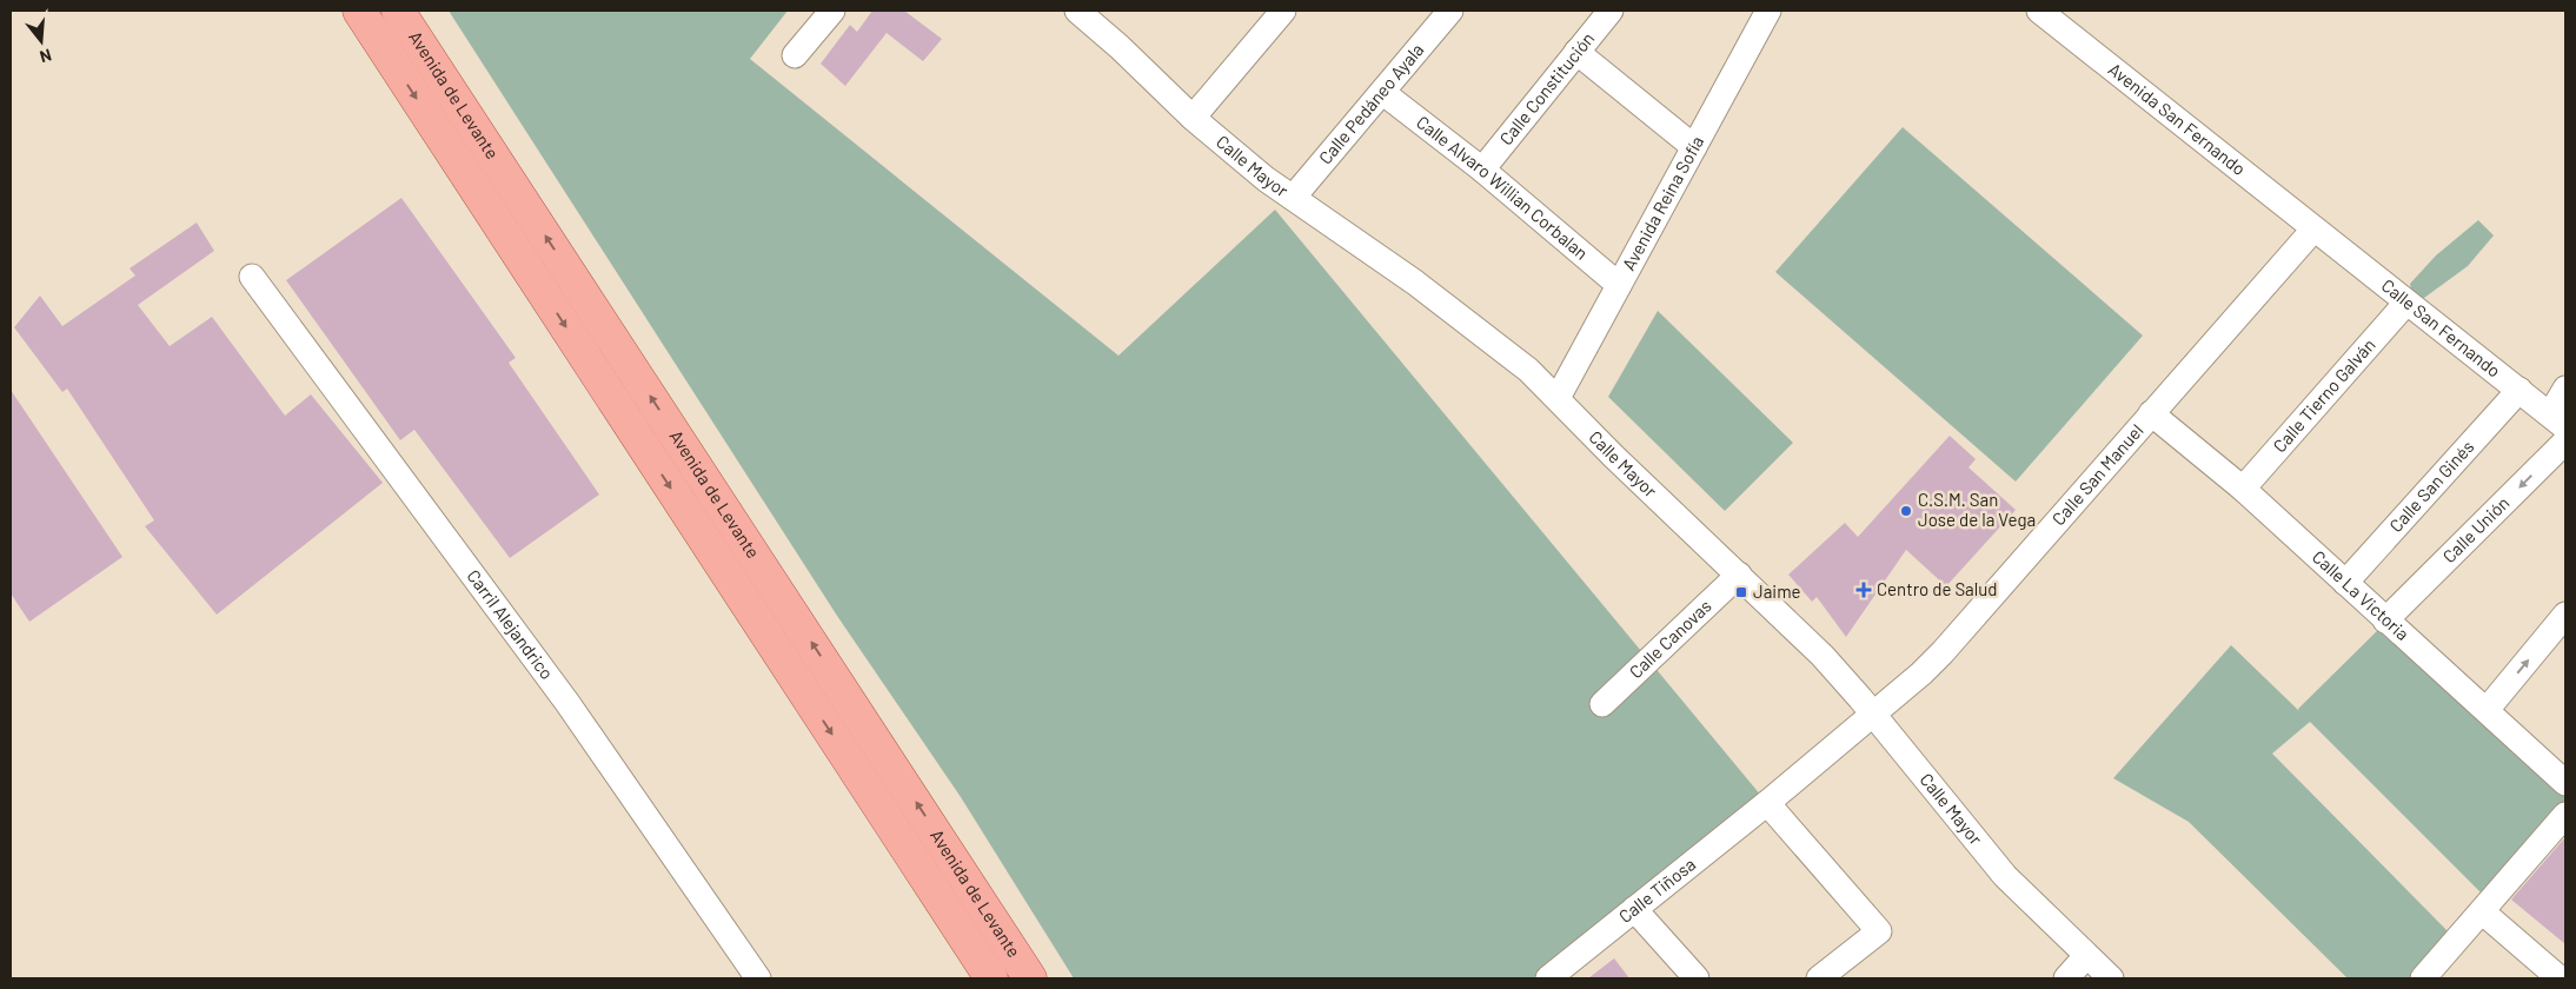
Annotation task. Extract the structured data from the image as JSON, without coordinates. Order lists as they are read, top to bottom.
{
  "streets": {
    "main road": ["Avenida de Levante"],
    "street": [
      "Calle Constitución",
      "Calle Pedáneo Ayala",
      "Avenida San Fernando",
      "Calle Mayor",
      "Calle Alvaro Willian Corbalan",
      "Avenida Reina Sofía",
      "Calle San Fernando",
      "Calle Tierno Galván",
      "Calle San Manuel",
      "Calle San Ginés",
      "Calle Unión",
      "Calle La Victoria",
      "Carril Alejandrico",
      "Calle Canovas",
      "Calle Tiñosa"
    ]
  },
  "crossings": [
    ["Calle Constitución", "Calle Alvaro Willian Corbalan"],
    ["Calle Pedáneo Ayala", "Calle Mayor"],
    ["Calle Pedáneo Ayala", "Calle Alvaro Willian Corbalan"],
    ["Avenida San Fernando", "Calle San Fernando"],
    ["Avenida San Fernando", "Calle San Manuel"],
    ["Calle Mayor", "Avenida Reina Sofía"],
    ["Calle Mayor", "Calle San Manuel"],
    ["Calle Mayor", "Calle Canovas"],
    ["Calle Alvaro Willian Corbalan", "Avenida Reina Sofía"],
    ["Calle San Fernando", "Calle Tierno Galván"],
    ["Calle San Fernando", "Calle San Manuel"],
    ["Calle San Fernando", "Calle San Ginés"],
    ["Calle Tierno Galván", "Calle La Victoria"],
    ["Calle San Manuel", "Calle La Victoria"],
    ["Calle San Manuel", "Calle Tiñosa"],
    ["Calle San Ginés", "Calle La Victoria"],
    ["Calle Unión", "Calle La Victoria"]
  ],
  "places": {
    "other": ["C.S.M. San Jose de la Vega"],
    "health": ["Centro de Salud"],
    "transit": ["Jaime"]
  },
  "north": "bottom"
}
